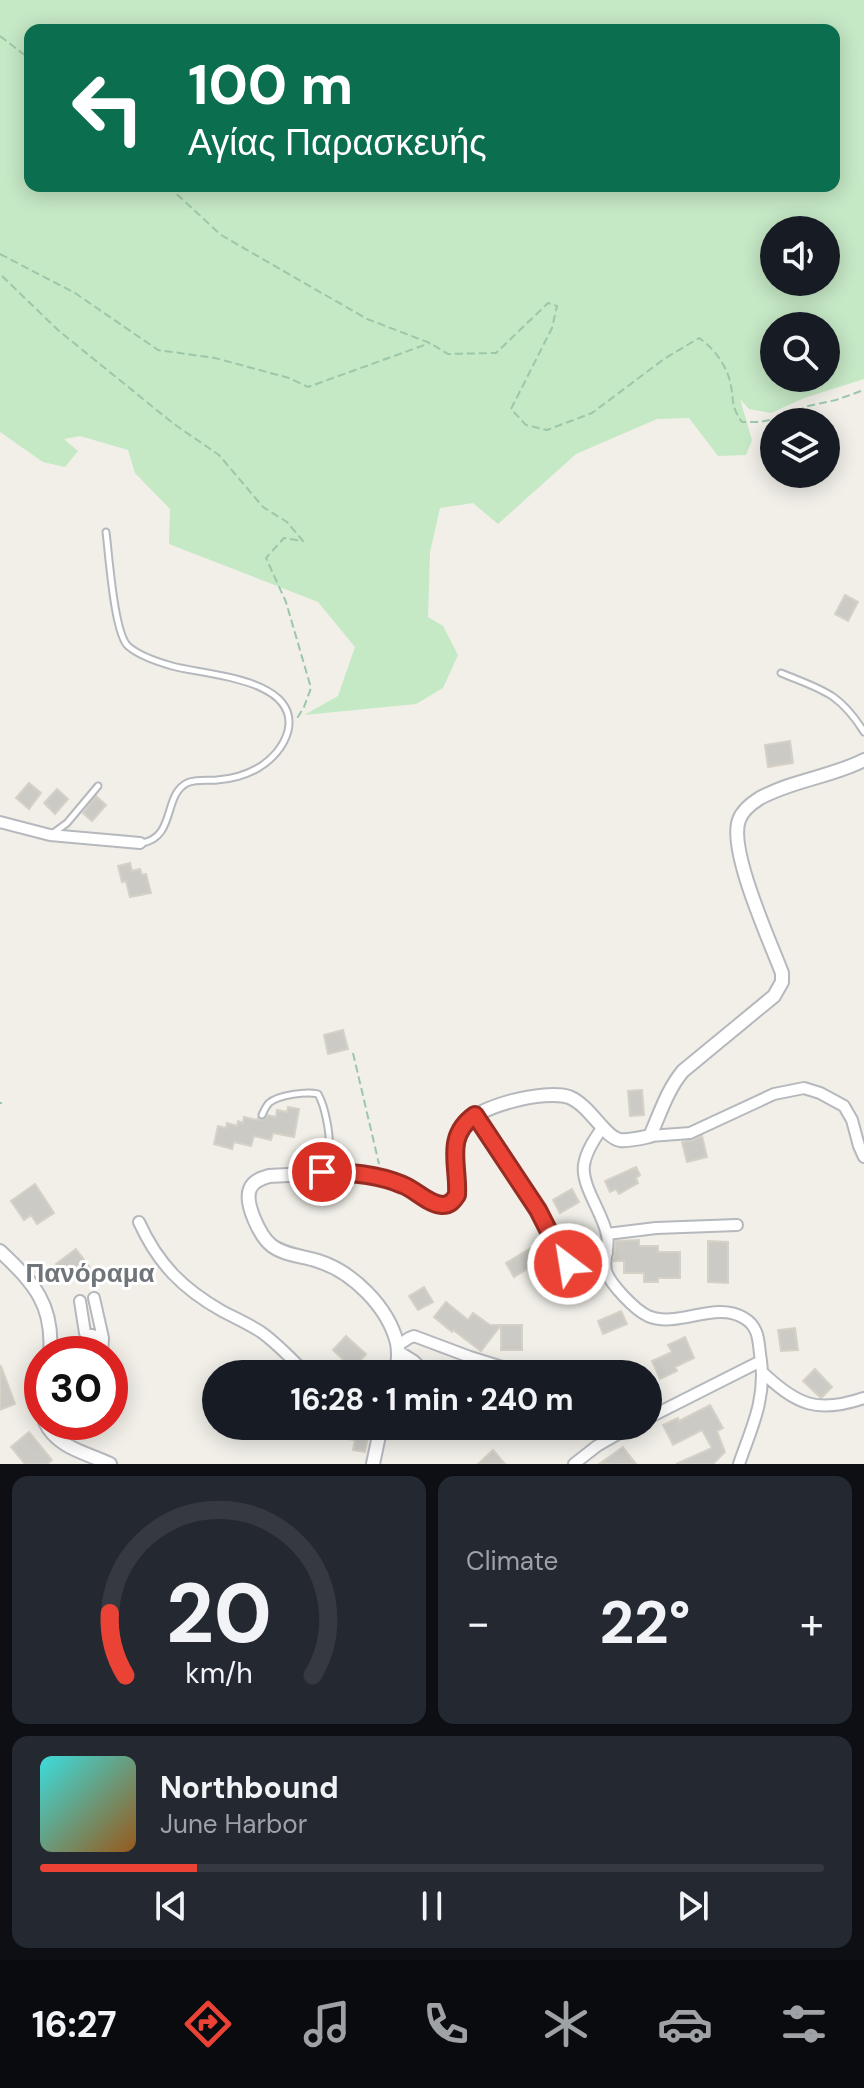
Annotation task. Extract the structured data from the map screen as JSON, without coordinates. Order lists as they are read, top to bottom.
{
  "districts": ["Πανόραμα"],
  "page": {
    "turn": ["100 m", "Αγίας Παρασκευής"],
    "limit": "30",
    "trip": "16:28 · 1 min · 240 m",
    "tile": "Climate",
    "heat": ["−", "22°", "+"],
    "song": ["Northbound", "June Harbor"],
    "tabs": "16:27",
    "gauge": ["20", "km/h"]
  }
}
